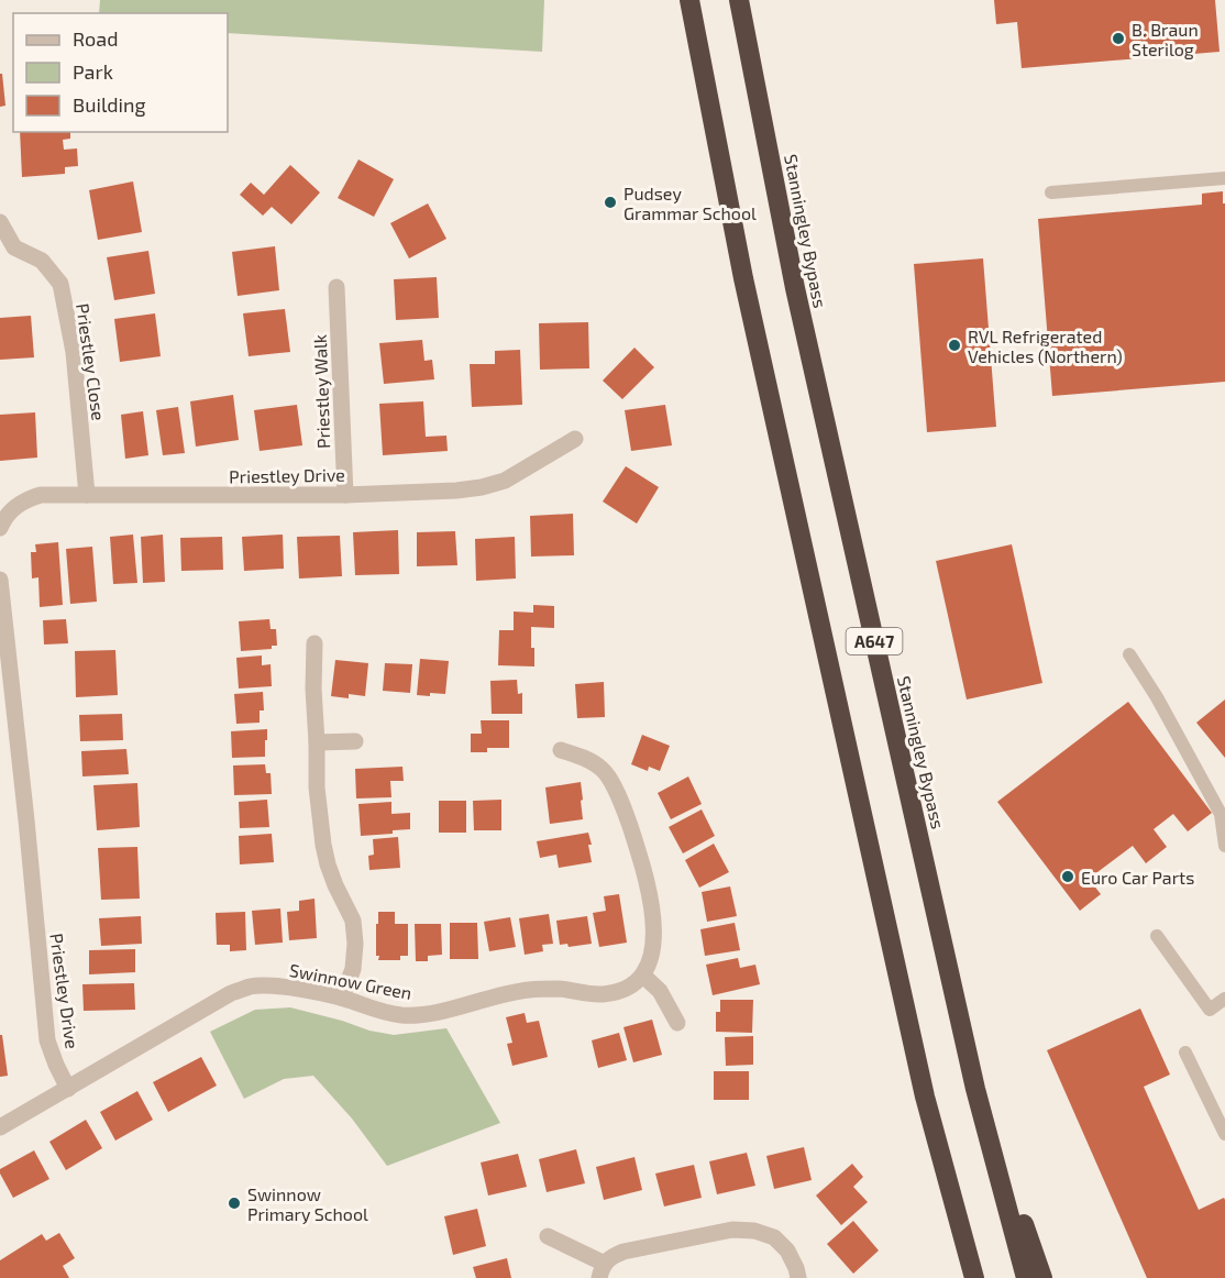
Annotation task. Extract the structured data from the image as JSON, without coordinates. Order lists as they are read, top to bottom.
{
  "streets": {
    "highway": ["Stanningley Bypass", "A647"],
    "street": [
      "Priestley Close",
      "Priestley Walk",
      "Priestley Drive",
      "Swinnow Green"
    ]
  },
  "crossings": [
    ["Priestley Close", "Priestley Drive"],
    ["Priestley Walk", "Priestley Drive"],
    ["Priestley Drive", "Swinnow Green"]
  ],
  "places": [
    "B. Braun Sterilog",
    "Pudsey Grammar School",
    "RVL Refrigerated Vehicles (Northern)",
    "Euro Car Parts",
    "Swinnow Primary School"
  ],
  "legend": ["Road", "Park", "Building"]
}
